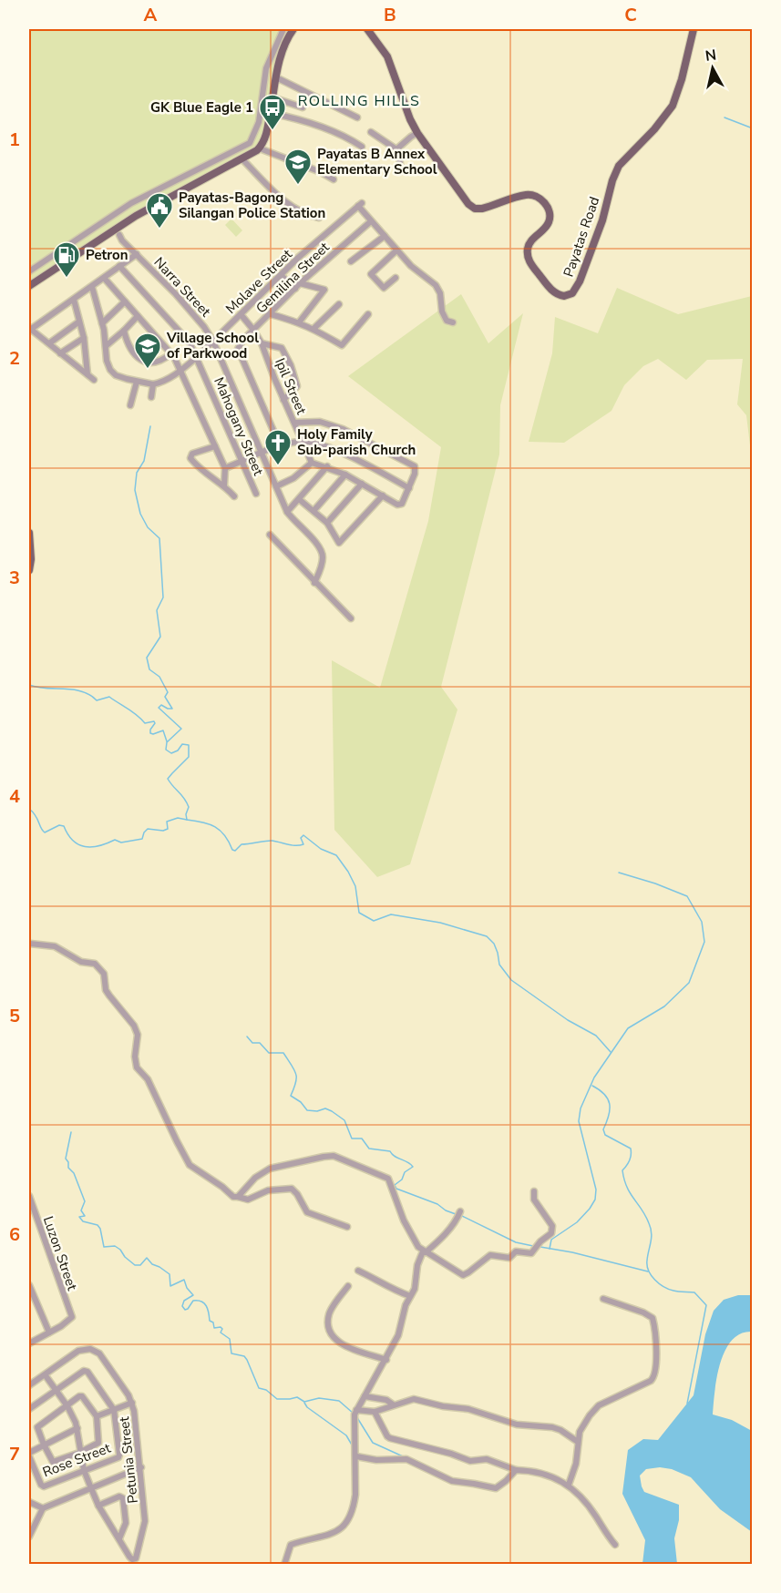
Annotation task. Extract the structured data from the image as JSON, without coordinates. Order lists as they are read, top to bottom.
{
  "streets": {
    "main road": ["Payatas Road"],
    "street": [
      "Gemilina Street",
      "Molave Street",
      "Narra Street",
      "Ipil Street",
      "Mahogany Street",
      "Luzon Street",
      "Rose Street",
      "Petunia Street"
    ]
  },
  "crossings": [
    ["Gemilina Street", "Molave Street"],
    ["Gemilina Street", "Ipil Street"],
    ["Molave Street", "Narra Street"],
    ["Molave Street", "Ipil Street"],
    ["Molave Street", "Mahogany Street"]
  ],
  "districts": ["ROLLING HILLS"],
  "places": {
    "bus stop": ["GK Blue Eagle 1"],
    "school or university": ["Payatas B Annex Elementary School", "Village School of Parkwood"],
    "public building": ["Payatas-Bagong Silangan Police Station"],
    "fuel station": ["Petron"],
    "church": ["Holy Family Sub-parish Church"]
  },
  "north": "top",
  "grid": {
    "columns": ["A", "B", "C"],
    "rows": [
      "1",
      "2",
      "3",
      "4",
      "5",
      "6",
      "7"
    ]
  }
}
